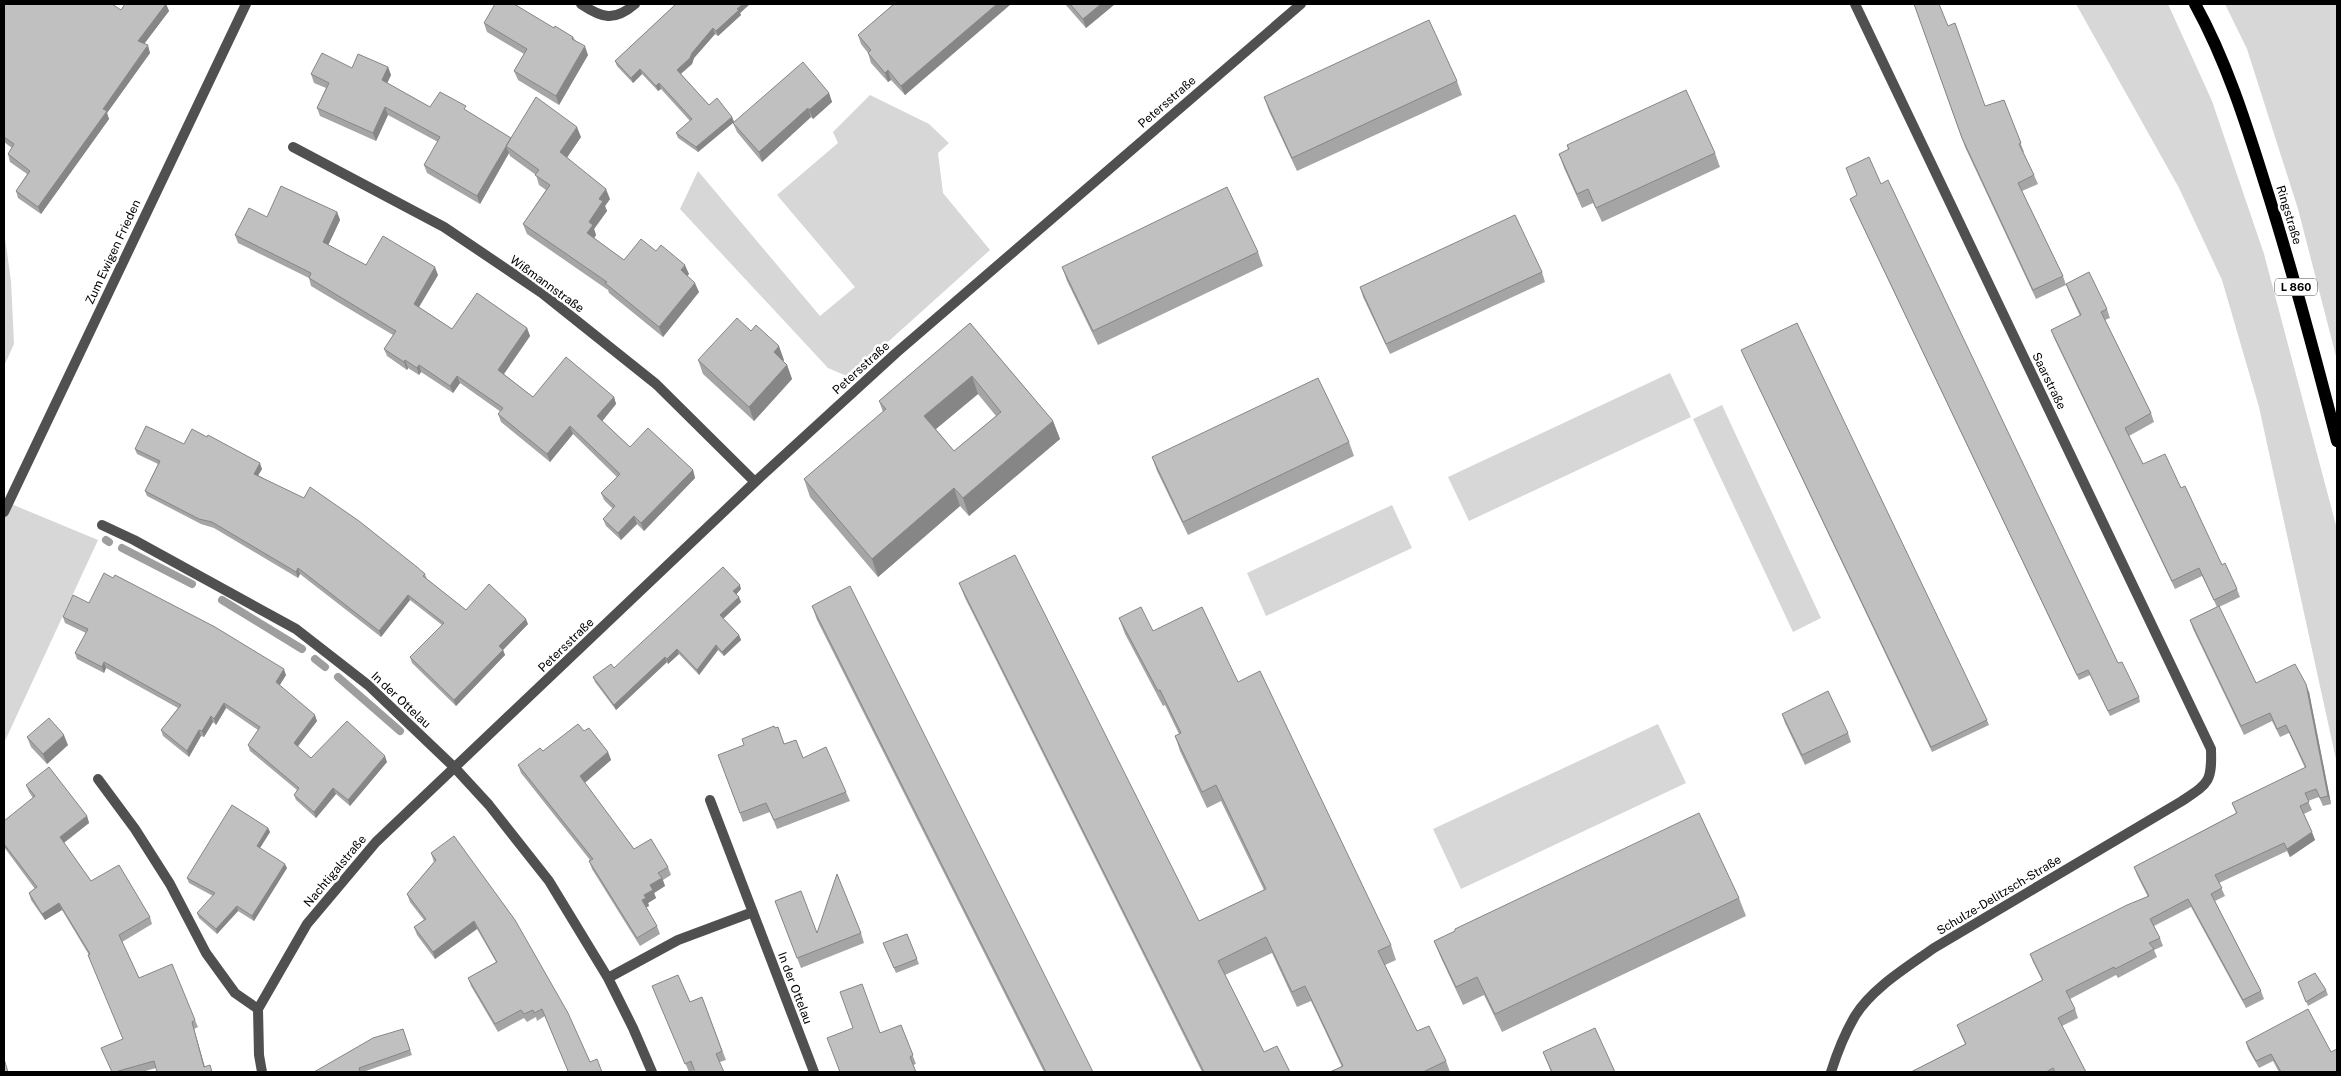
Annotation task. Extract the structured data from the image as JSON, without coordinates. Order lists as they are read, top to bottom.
{
  "streets": {
    "main road": ["Ringstraße", "L 860"],
    "street": [
      "Petersstraße",
      "Zum Ewigen Frieden",
      "Wißmannstraße",
      "Saarstraße",
      "In der Ottelau",
      "Nachtigalstraße",
      "Schulze-Delitzsch-Straße"
    ]
  },
  "crossings": [
    ["Petersstraße", "Wißmannstraße"],
    ["Petersstraße", "In der Ottelau"],
    ["Petersstraße", "Nachtigalstraße"],
    ["Saarstraße", "Schulze-Delitzsch-Straße"],
    ["In der Ottelau", "Nachtigalstraße"]
  ]
}
